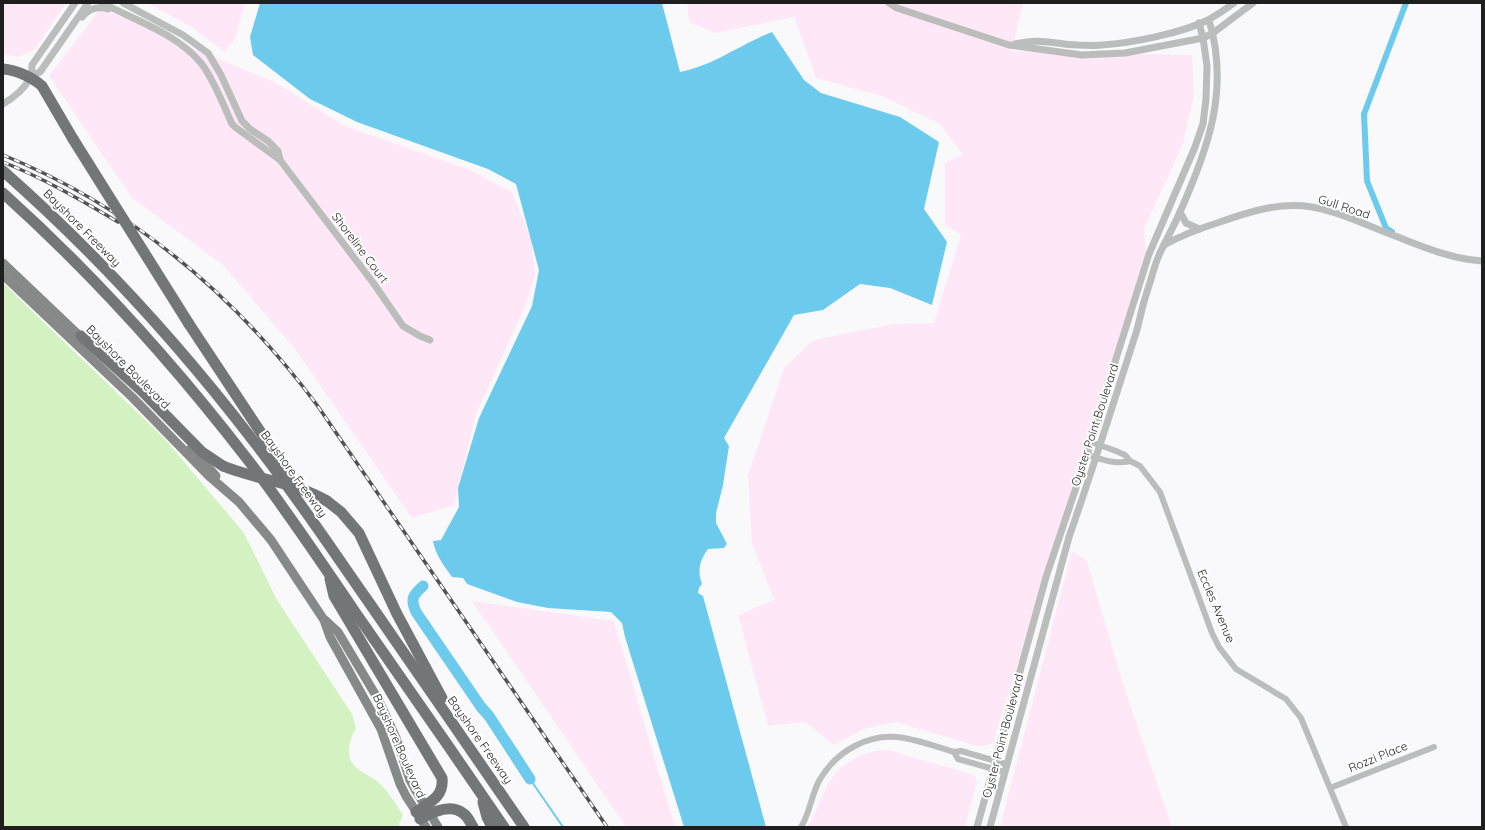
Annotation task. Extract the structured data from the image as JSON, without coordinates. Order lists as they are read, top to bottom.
{
  "streets": {
    "highway": ["Bayshore Freeway"],
    "main road": ["Bayshore Boulevard"],
    "street": [
      "Gull Road",
      "Shoreline Court",
      "Oyster Point Boulevard",
      "Eccles Avenue",
      "Rozzi Place"
    ]
  },
  "crossings": [
    ["Gull Road", "Oyster Point Boulevard"],
    ["Oyster Point Boulevard", "Eccles Avenue"],
    ["Eccles Avenue", "Rozzi Place"]
  ]
}
